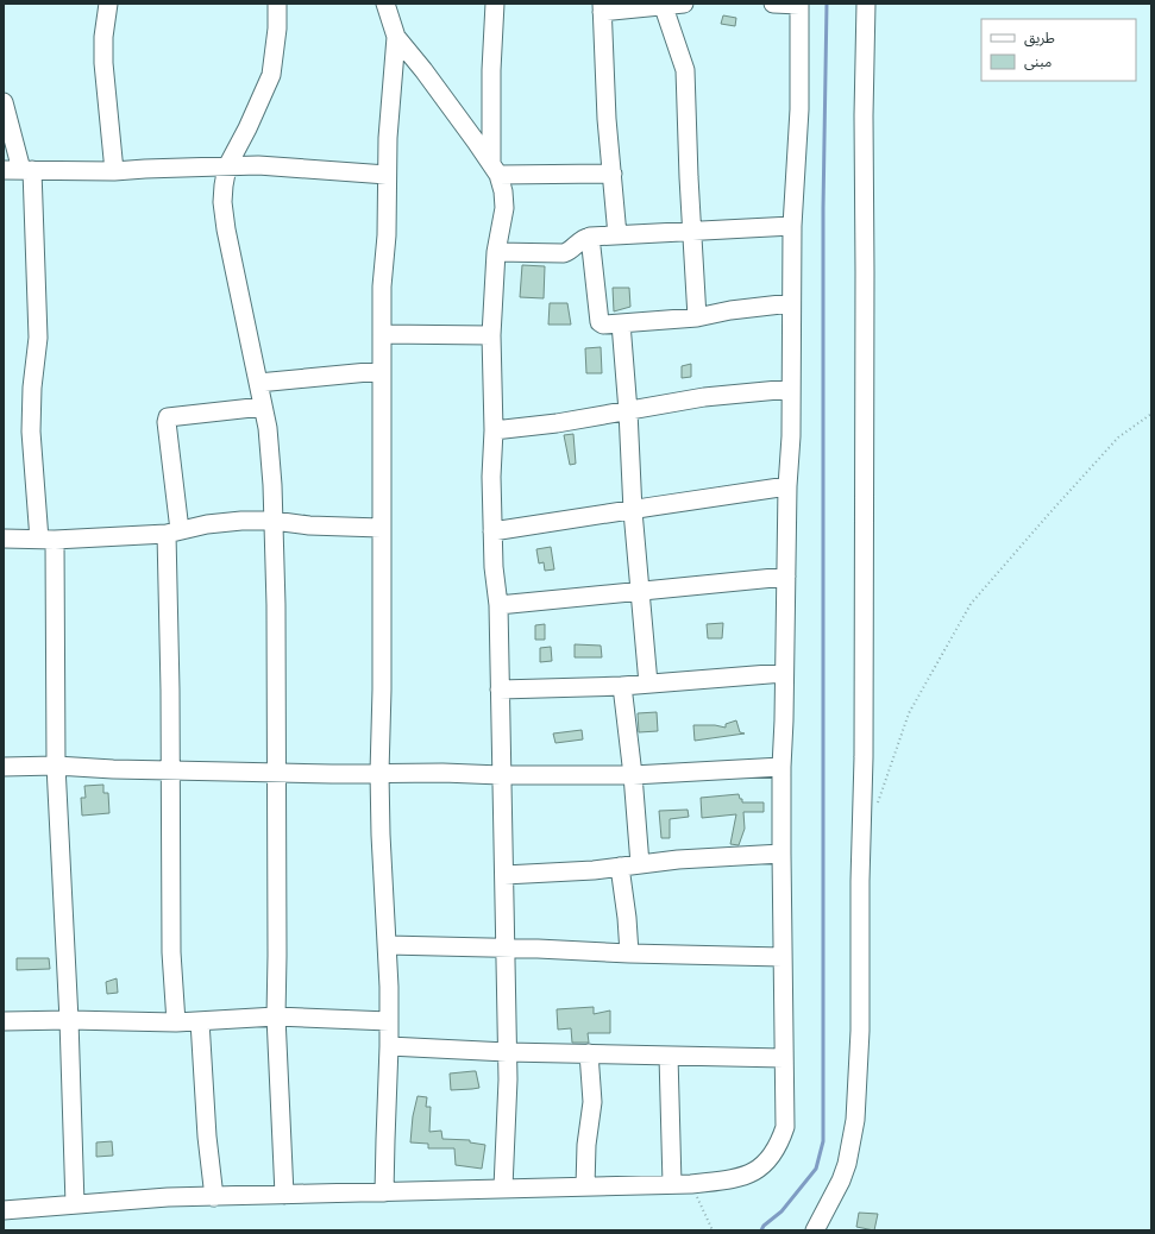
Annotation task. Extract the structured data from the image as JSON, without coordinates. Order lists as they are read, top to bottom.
{
  "legend": ["طريق", "مبنى"]
}
